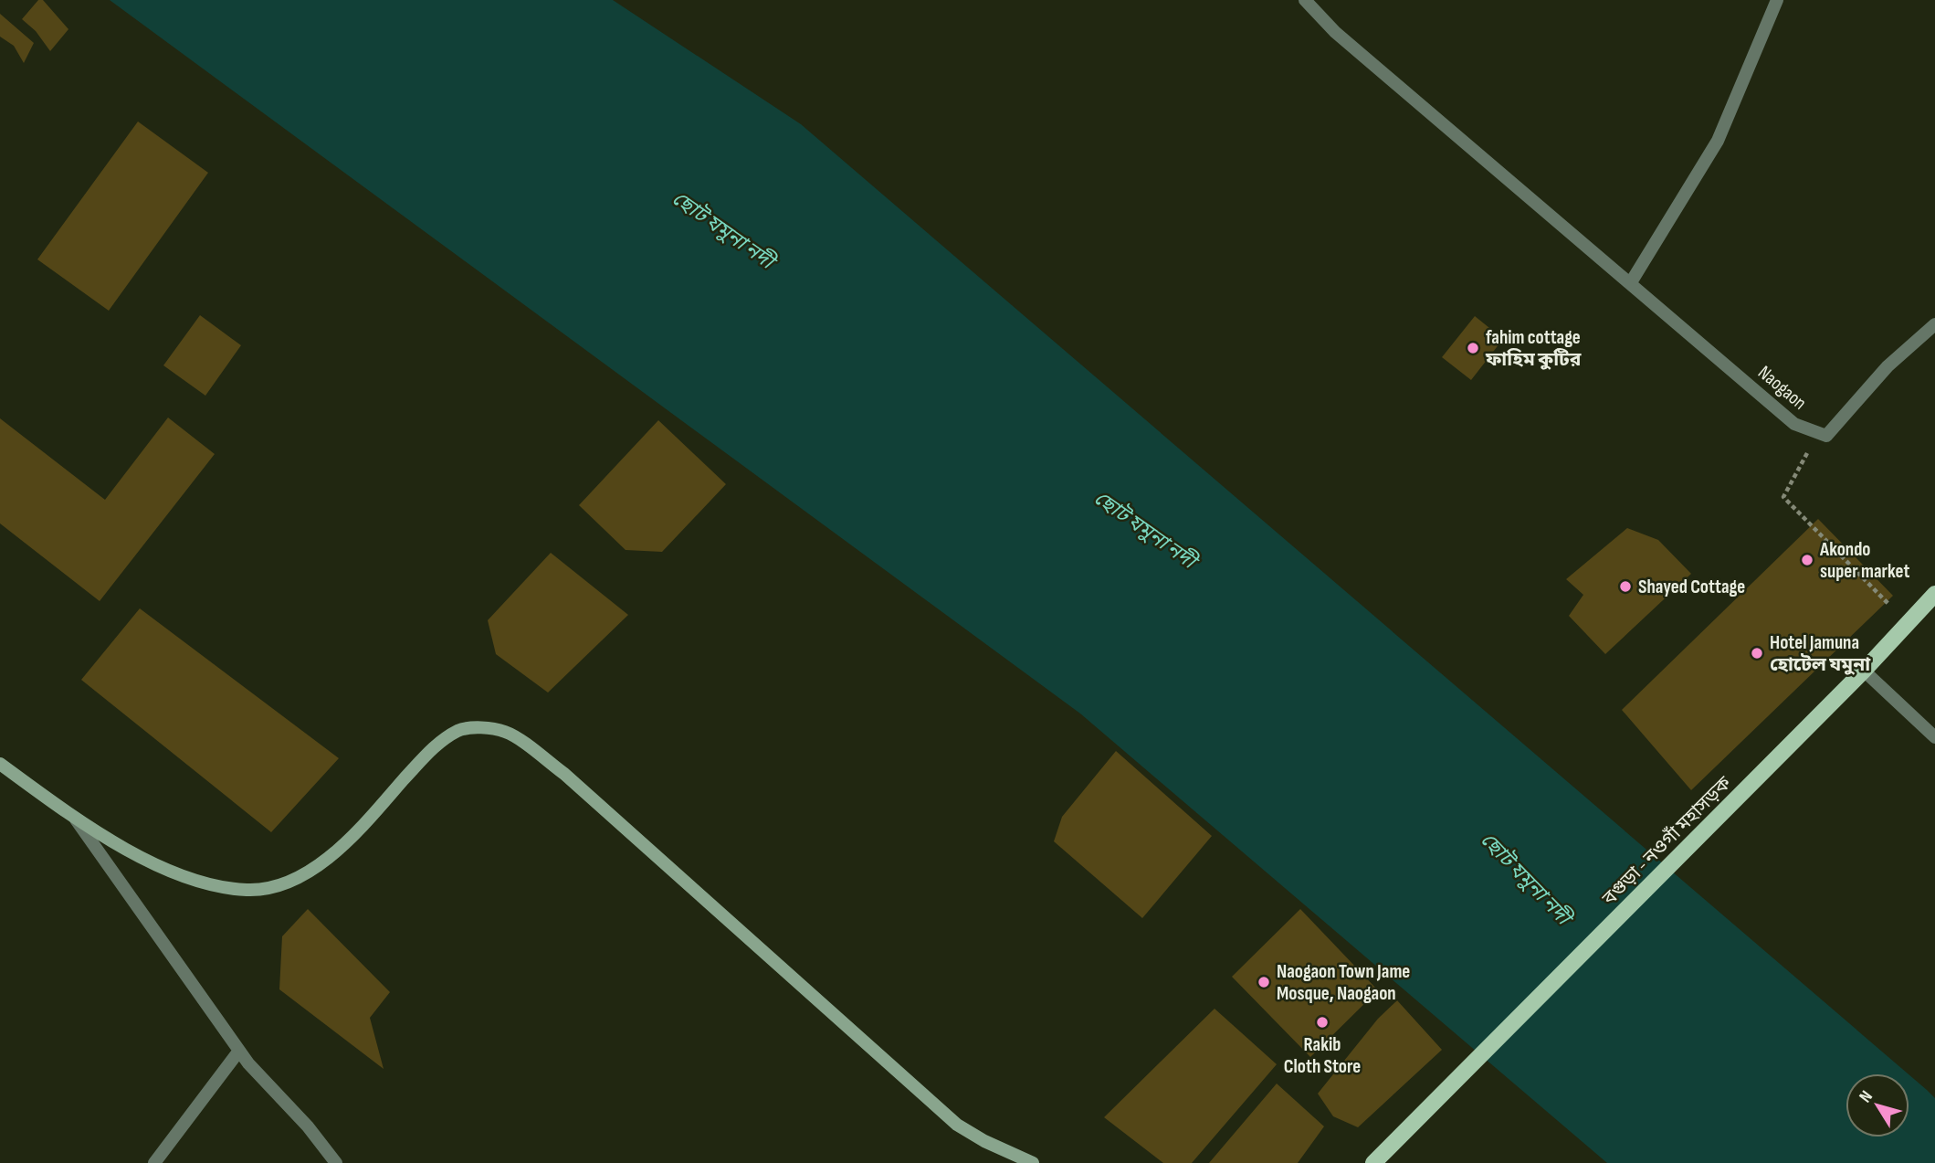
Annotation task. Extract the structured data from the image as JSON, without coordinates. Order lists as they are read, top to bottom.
{
  "streets": {
    "main road": ["বগুড়া - নওগাঁ মহাসড়ক"],
    "street": ["Naogaon"]
  },
  "water": ["ছোট যমুনা নদী"],
  "places": [
    "fahim cottage ফাহিম কুটির",
    "Akondo super market",
    "Shayed Cottage",
    "Hotel Jamuna হোটেল যমুনা",
    "Naogaon Town Jame Mosque, Naogaon",
    "Rakib Cloth Store"
  ],
  "north": "top left"
}
